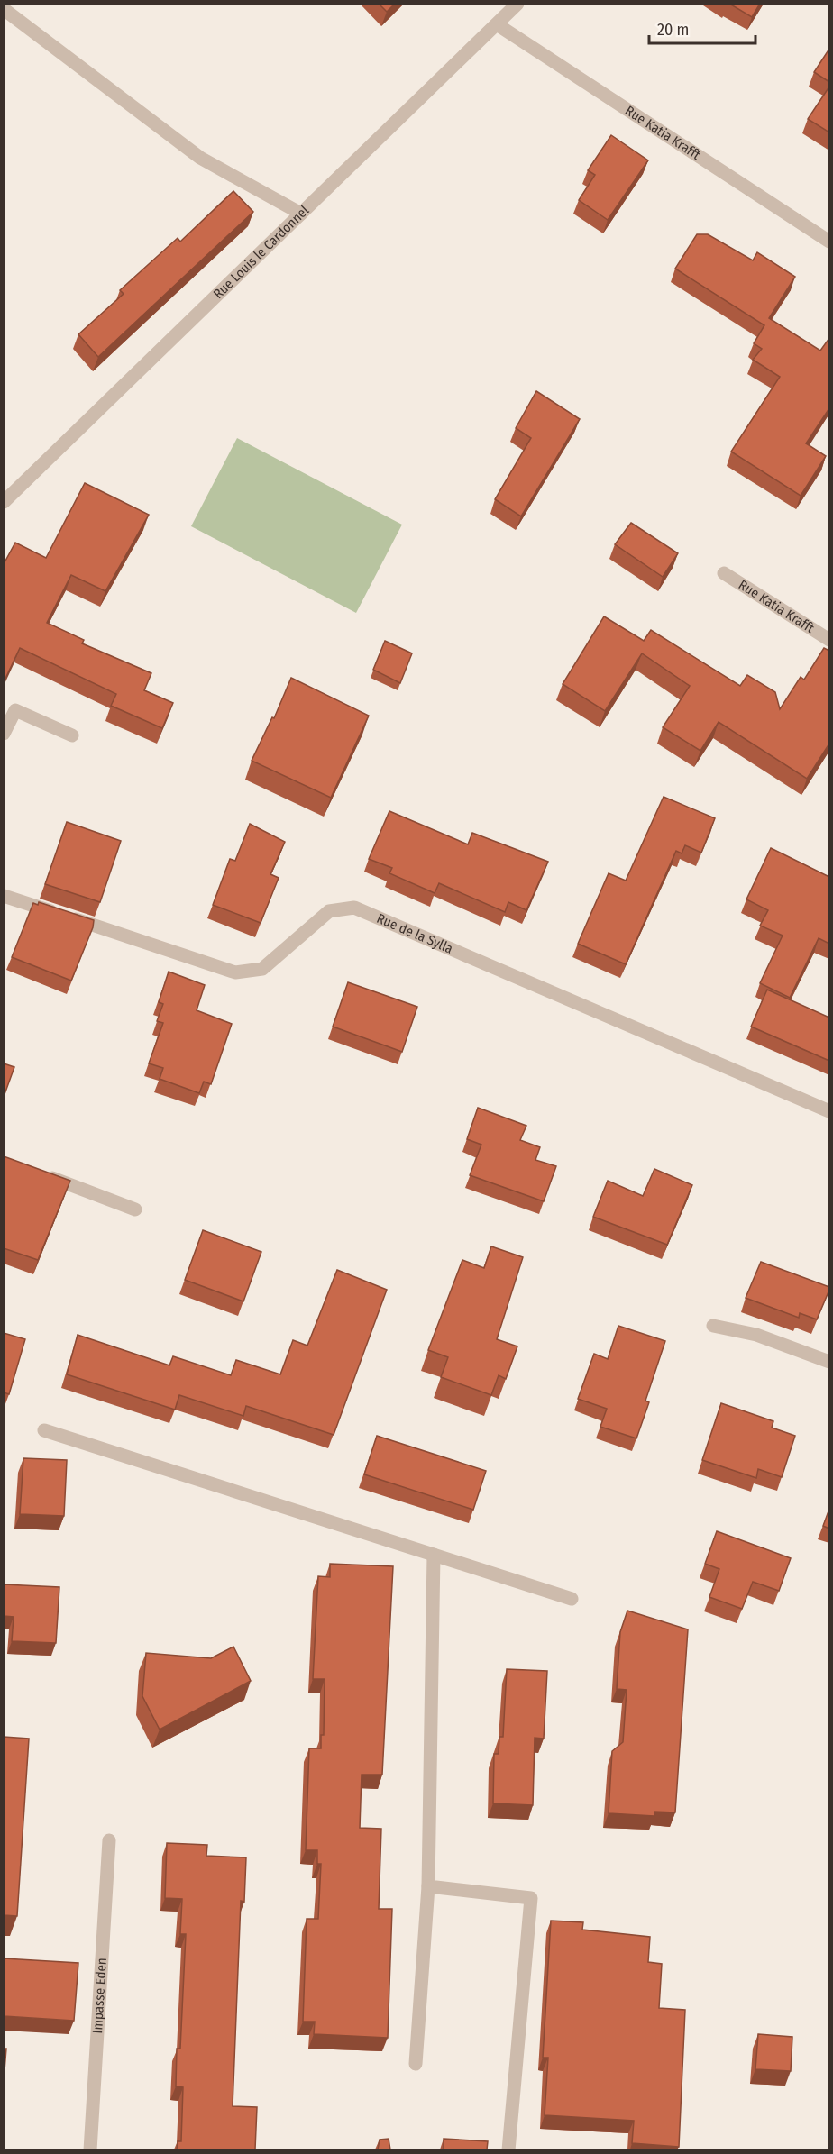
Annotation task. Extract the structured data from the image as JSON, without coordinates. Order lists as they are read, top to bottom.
{
  "streets": {
    "street": [
      "Rue Katia Krafft",
      "Rue Louis le Cardonnel",
      "Rue de la Sylla",
      "Impasse Eden"
    ]
  },
  "crossings": [
    ["Rue Katia Krafft", "Rue Louis le Cardonnel"]
  ],
  "scale_bar": "20 m"
}
